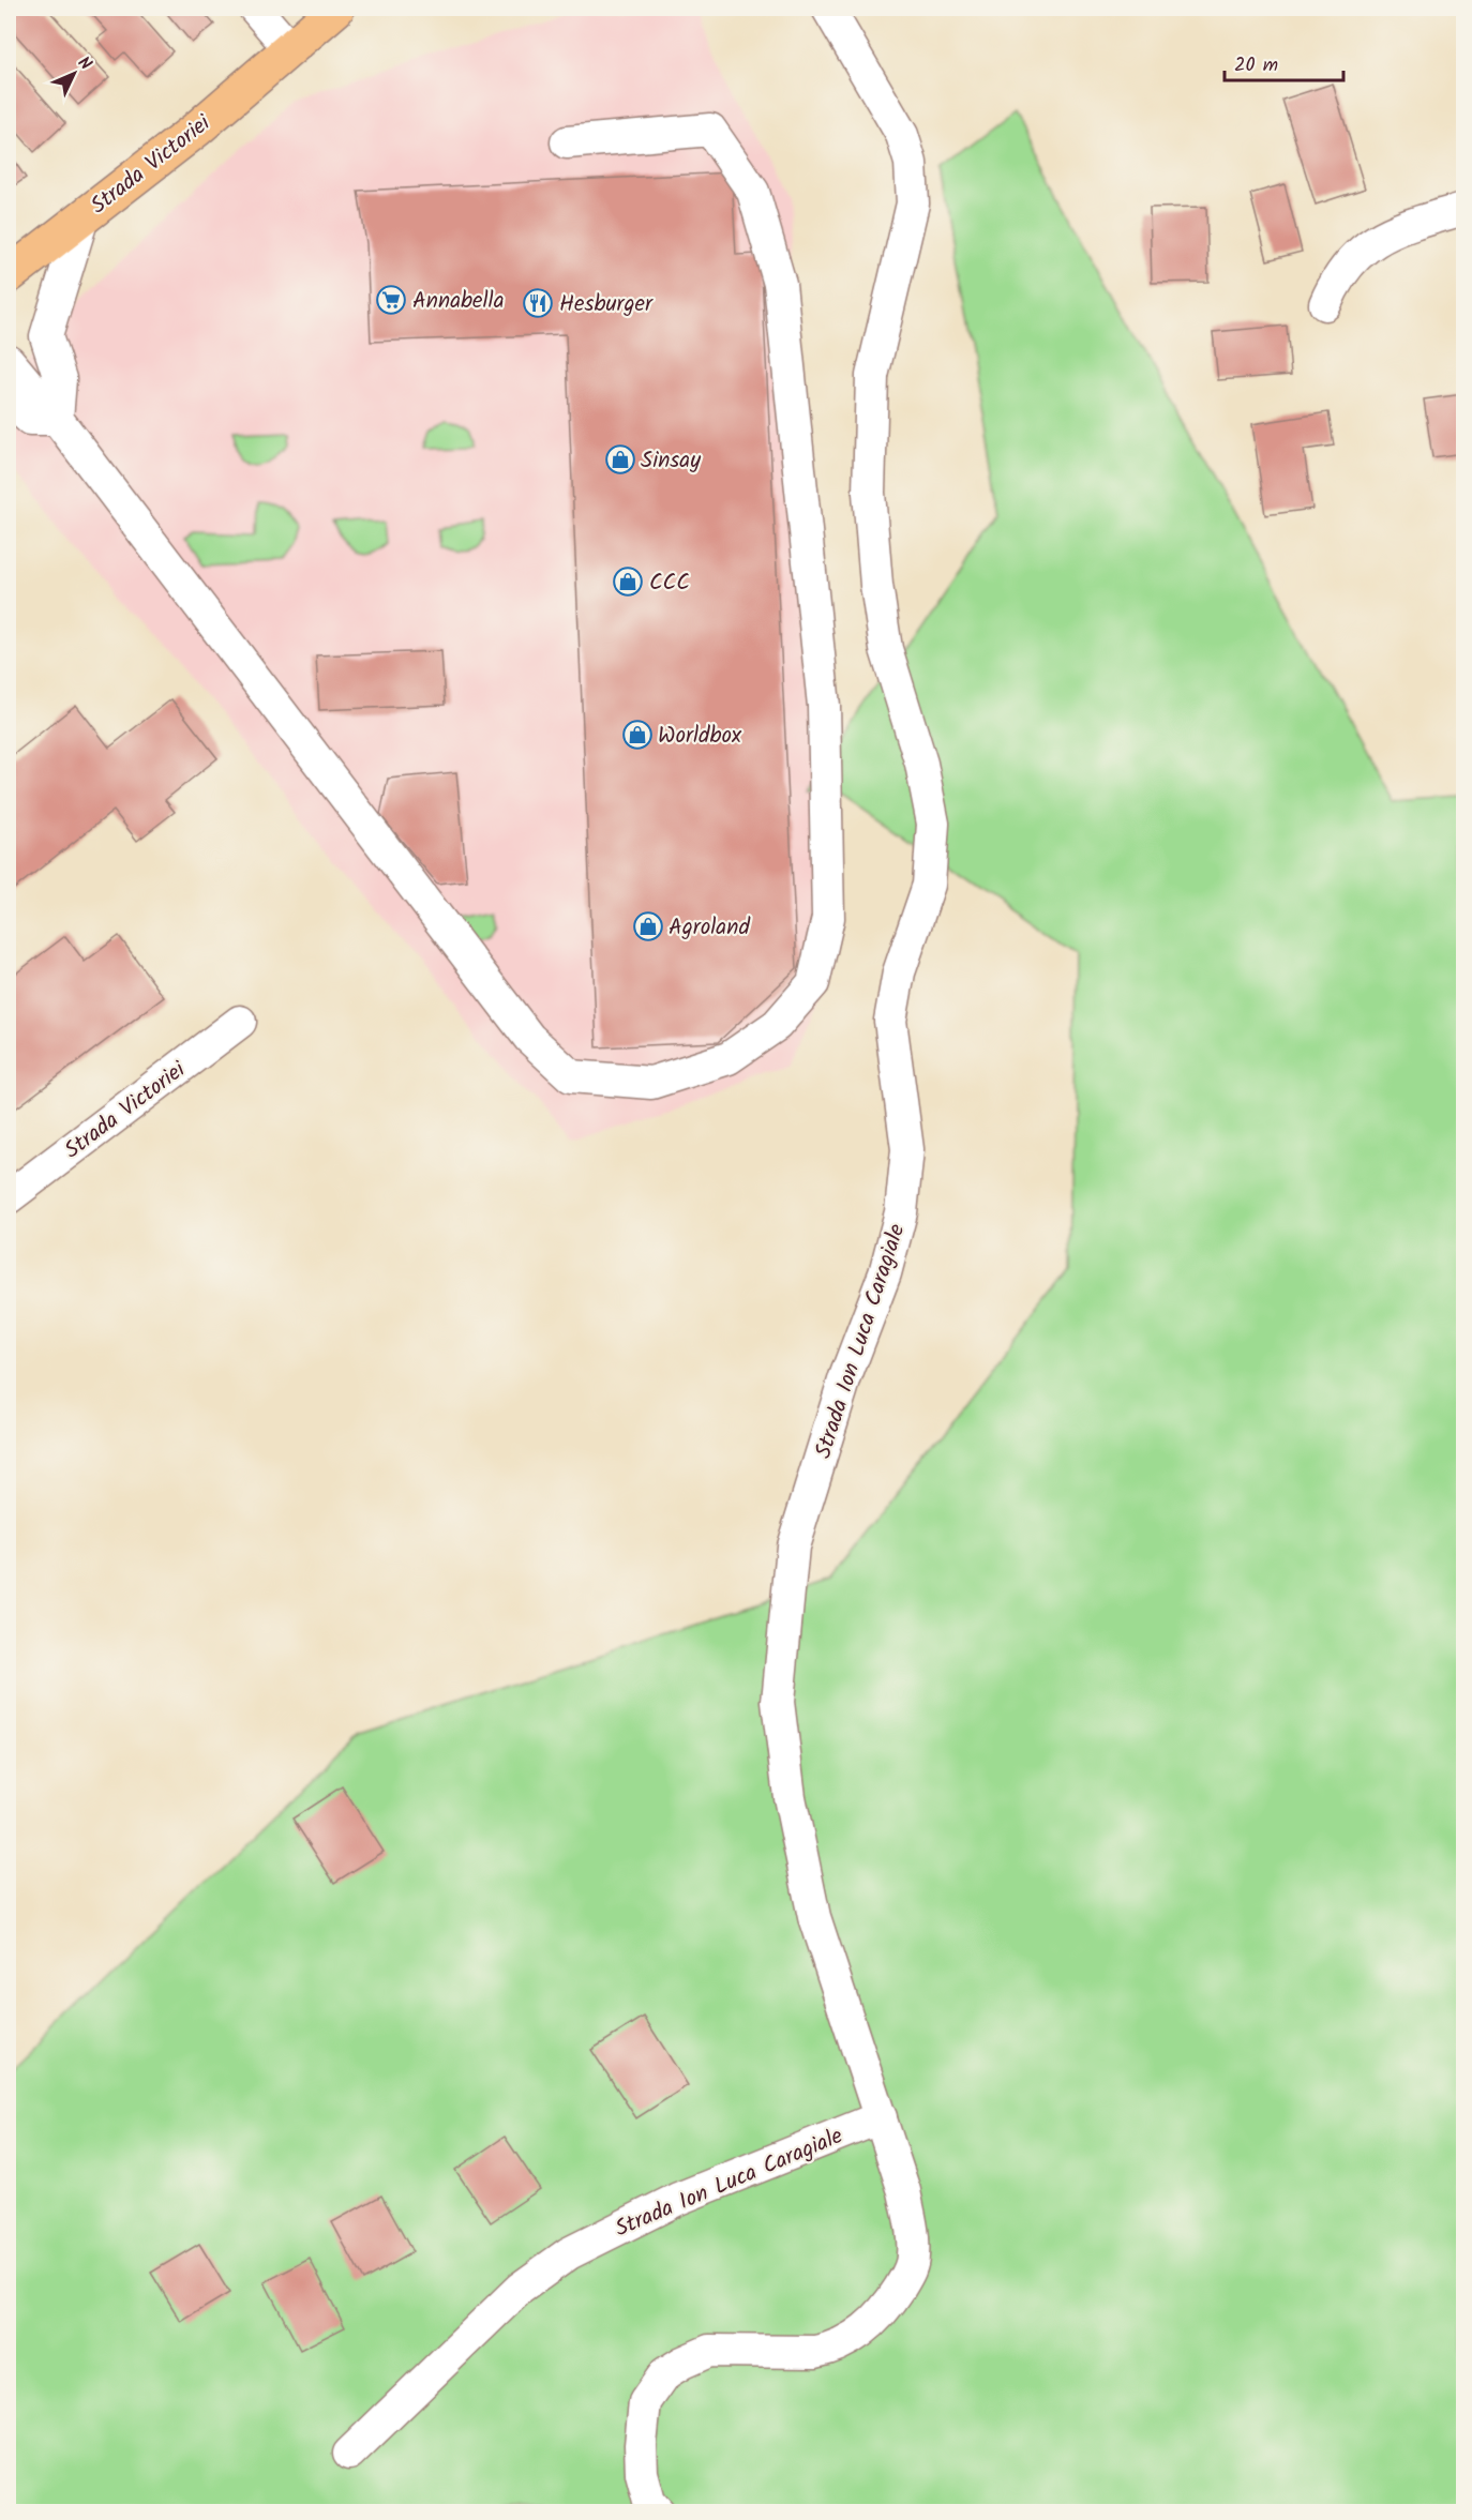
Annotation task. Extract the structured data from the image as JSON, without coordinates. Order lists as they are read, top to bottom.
{
  "streets": {
    "main road": ["Strada Victoriei"],
    "street": ["Strada Ion Luca Caragiale"]
  },
  "places": {
    "supermarket": ["Annabella"],
    "restaurant": ["Hesburger"],
    "shop": [
      "Sinsay",
      "CCC",
      "Worldbox",
      "Agroland"
    ]
  },
  "scale_bar": "20 m",
  "north": "top right"
}
